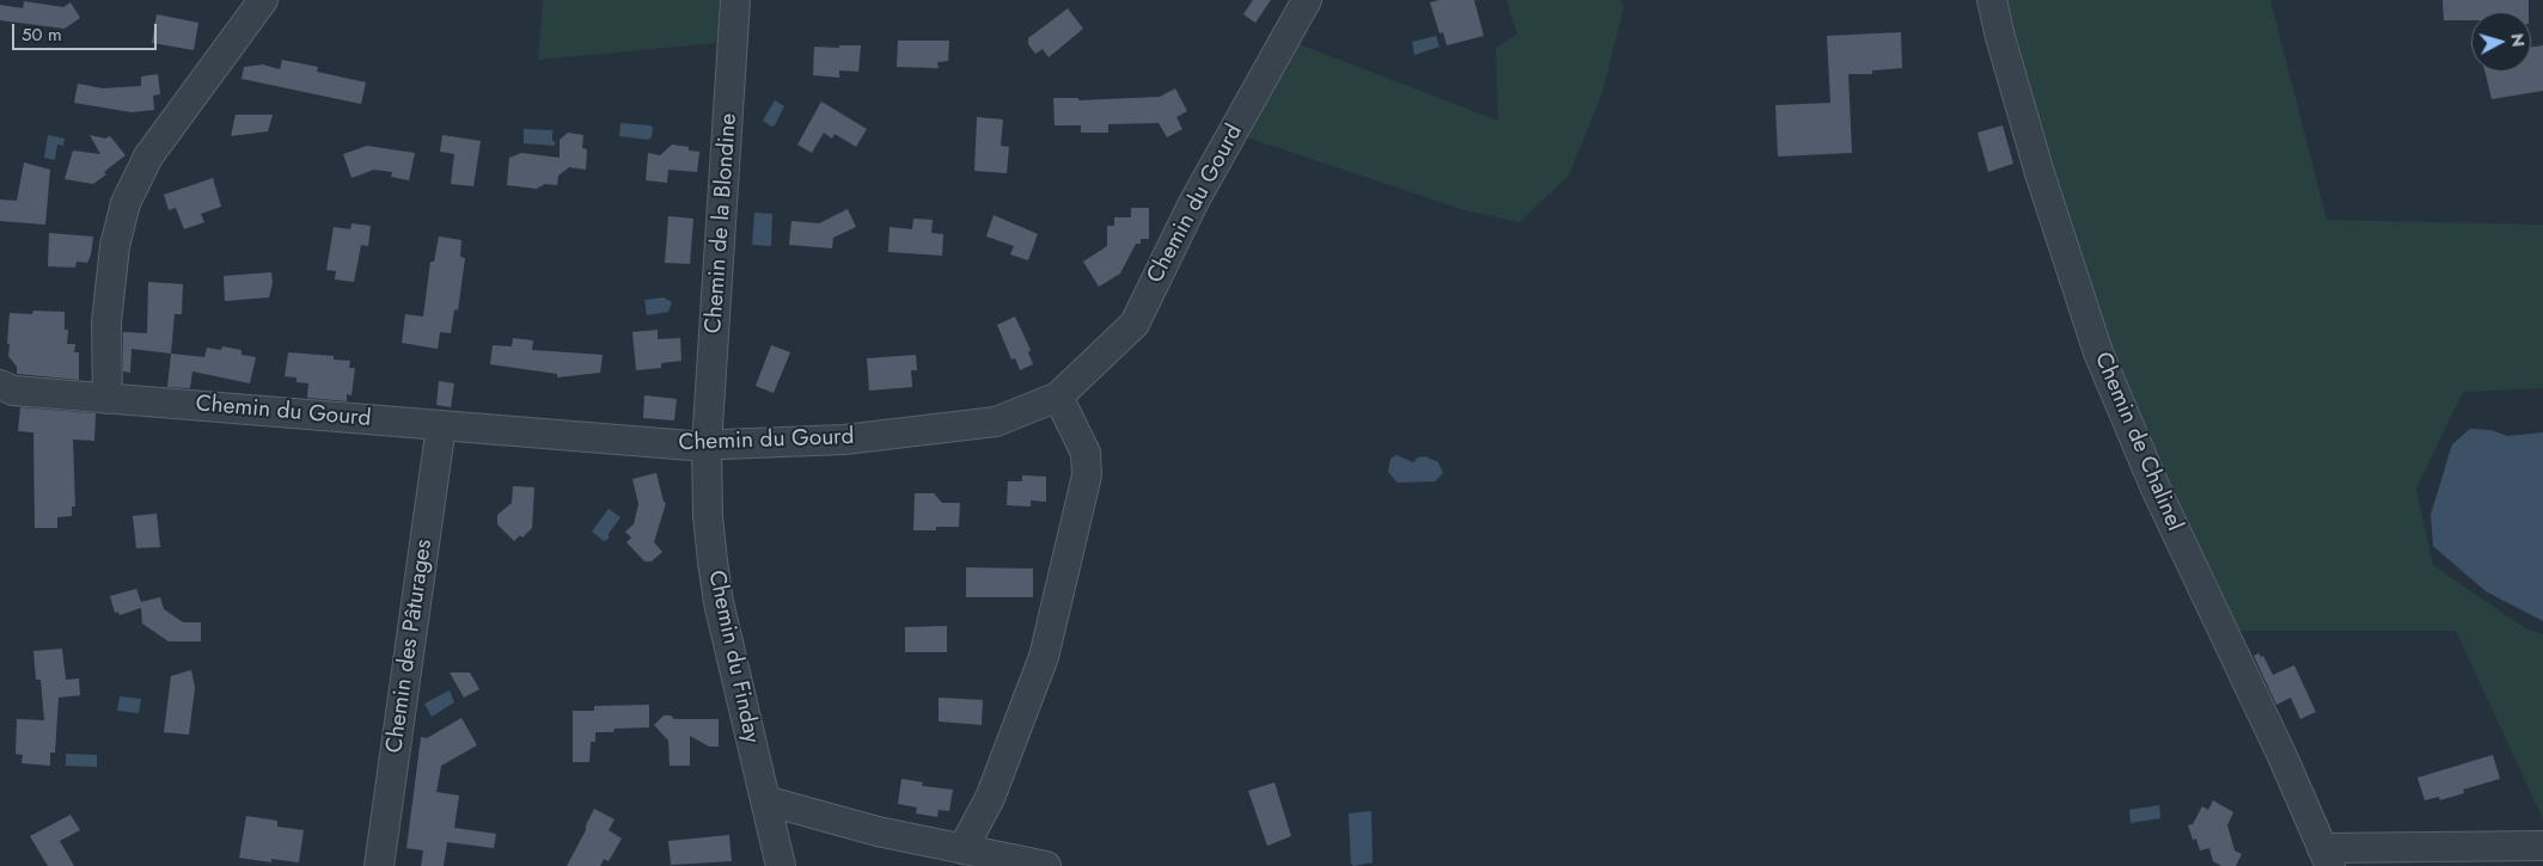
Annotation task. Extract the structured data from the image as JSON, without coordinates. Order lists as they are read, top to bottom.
{
  "streets": {
    "street": [
      "Chemin du Gourd",
      "Chemin de la Blondine",
      "Chemin de Chalinel",
      "Chemin des Pâturages",
      "Chemin du Finday"
    ]
  },
  "crossings": [
    ["Chemin du Gourd", "Chemin de la Blondine"],
    ["Chemin du Gourd", "Chemin des Pâturages"],
    ["Chemin du Gourd", "Chemin du Finday"],
    ["Chemin de la Blondine", "Chemin du Finday"]
  ],
  "scale_bar": "50 m",
  "north": "right"
}
